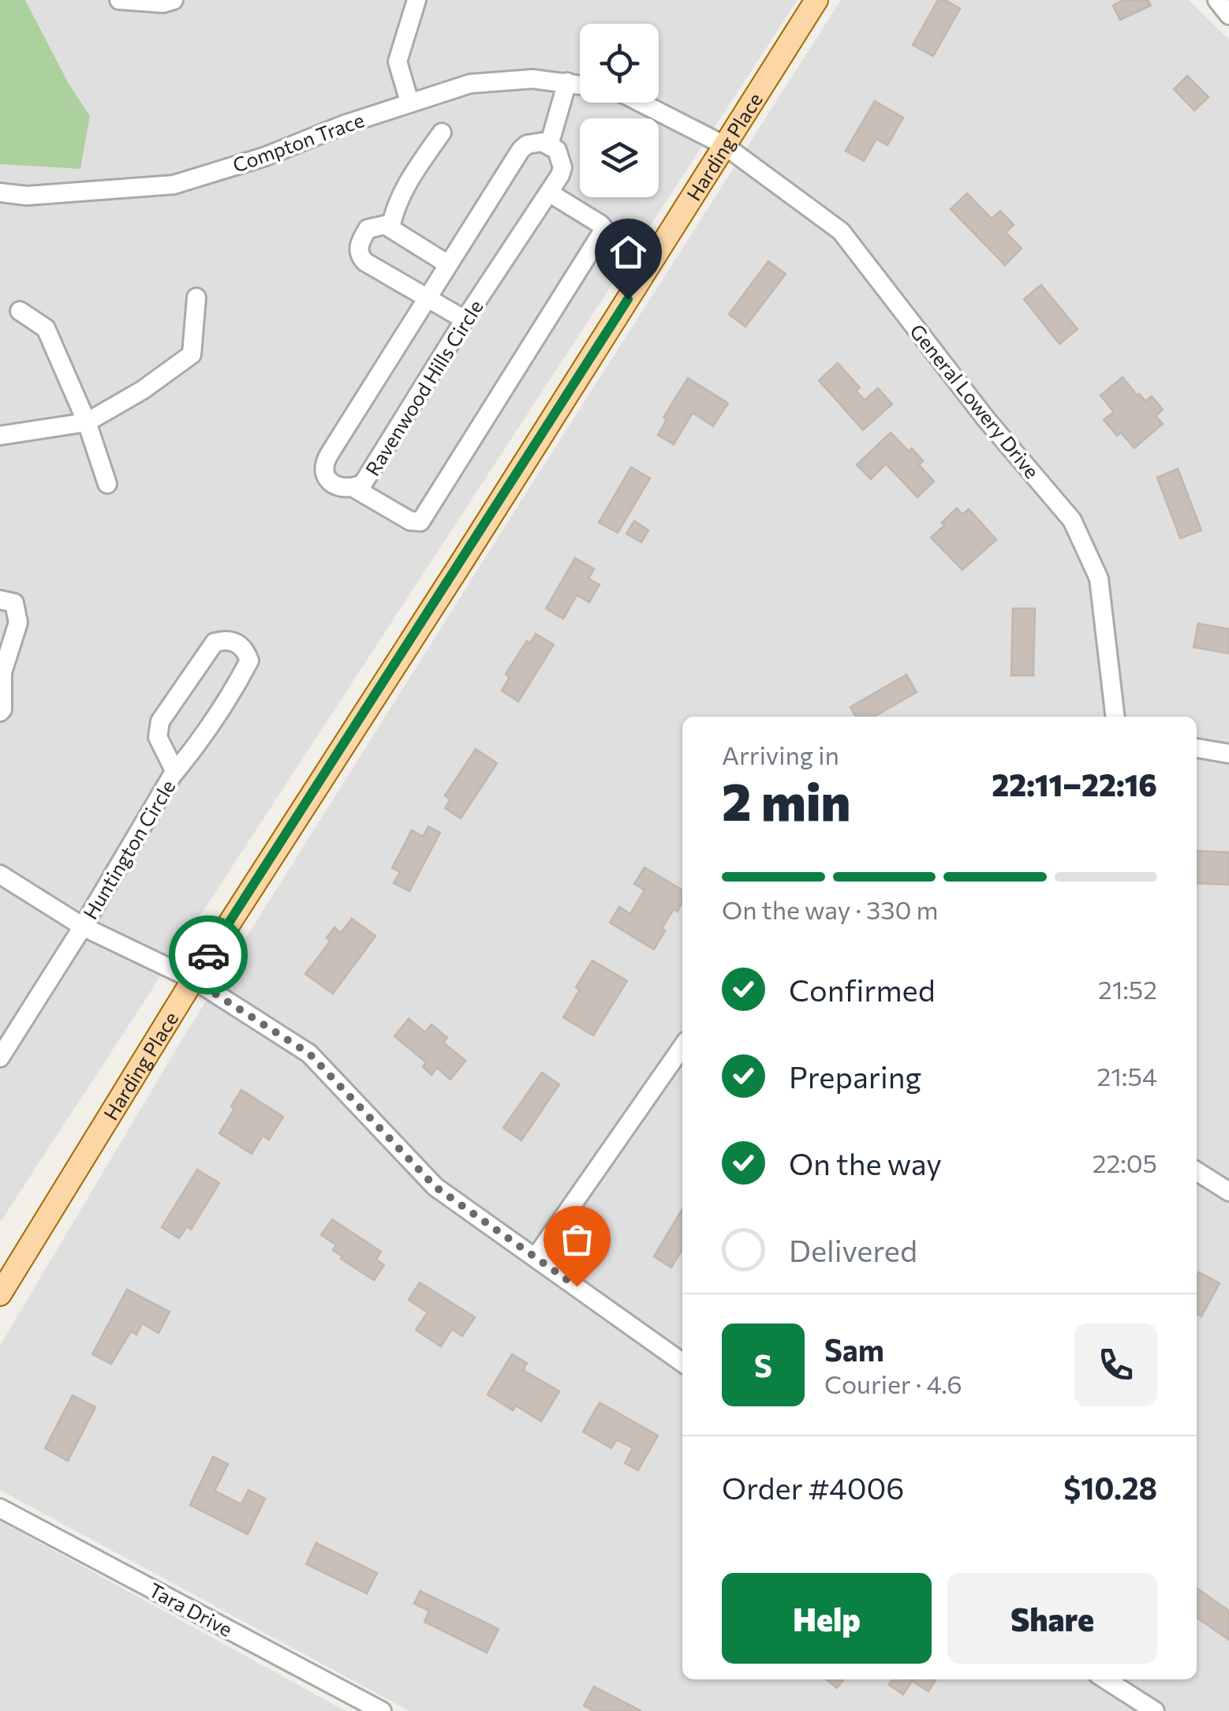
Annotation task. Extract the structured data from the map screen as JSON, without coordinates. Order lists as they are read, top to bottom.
{
  "streets": {
    "main road": ["Harding Place"],
    "street": [
      "Compton Trace",
      "Ravenwood Hills Circle",
      "General Lowery Drive",
      "Huntington Circle",
      "Tara Drive"
    ]
  },
  "crossings": [
    ["Compton Trace", "Ravenwood Hills Circle"],
    ["Harding Place", "General Lowery Drive"],
    ["Harding Place", "Huntington Circle"]
  ],
  "page": {
    "heading": ["2 min", "Arriving in", "22:11–22:16"],
    "panel": [
      "Sam",
      "Courier · 4.6",
      "Order #4006",
      "$10.28"
    ],
    "bar": "On the way · 330 m",
    "list": [
      ["Confirmed", "21:52"],
      ["Preparing", "21:54"],
      ["On the way", "22:05"],
      "Delivered"
    ],
    "round": "S",
    "buttons": ["Help", "Share"]
  }
}
